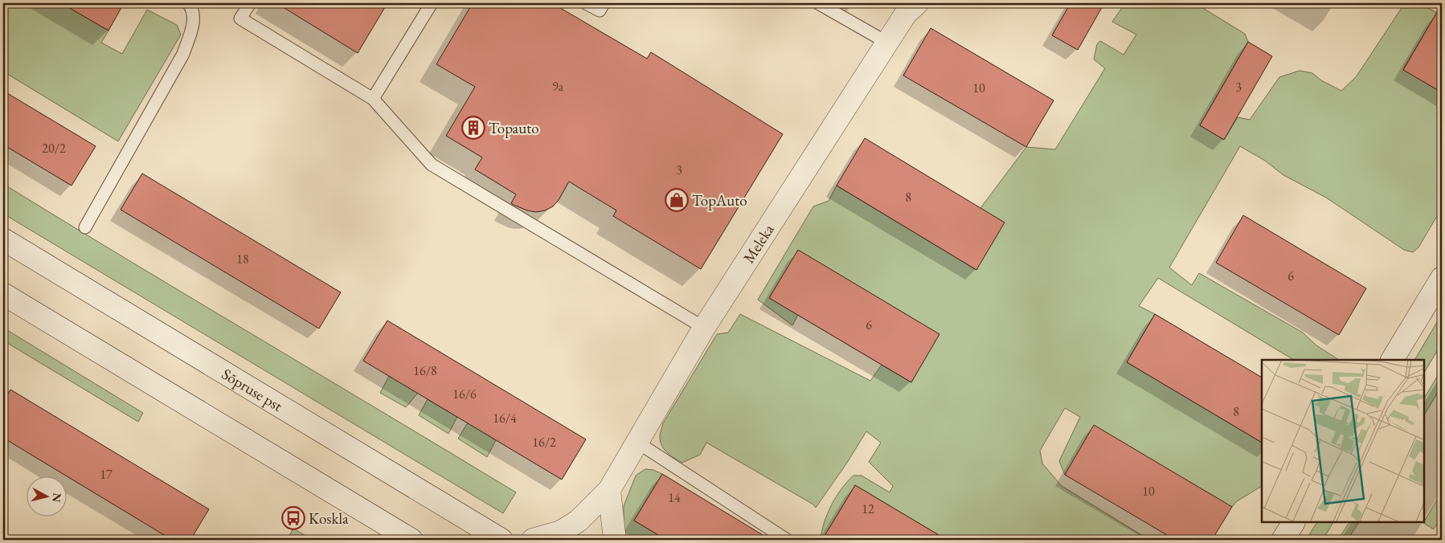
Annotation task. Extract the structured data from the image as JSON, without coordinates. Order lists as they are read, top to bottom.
{
  "streets": {
    "main road": ["Meleka", "Sõpruse pst"]
  },
  "places": {
    "building": ["Topauto"],
    "shop": ["TopAuto"],
    "bus stop": ["Koskla"]
  },
  "house_numbers": [
    "9a",
    "3",
    "10",
    "20/2",
    "3",
    "8",
    "18",
    "6",
    "6",
    "16/8",
    "16/6",
    "8",
    "16/4",
    "16/2",
    "17",
    "10",
    "14",
    "12"
  ],
  "north": "right"
}
